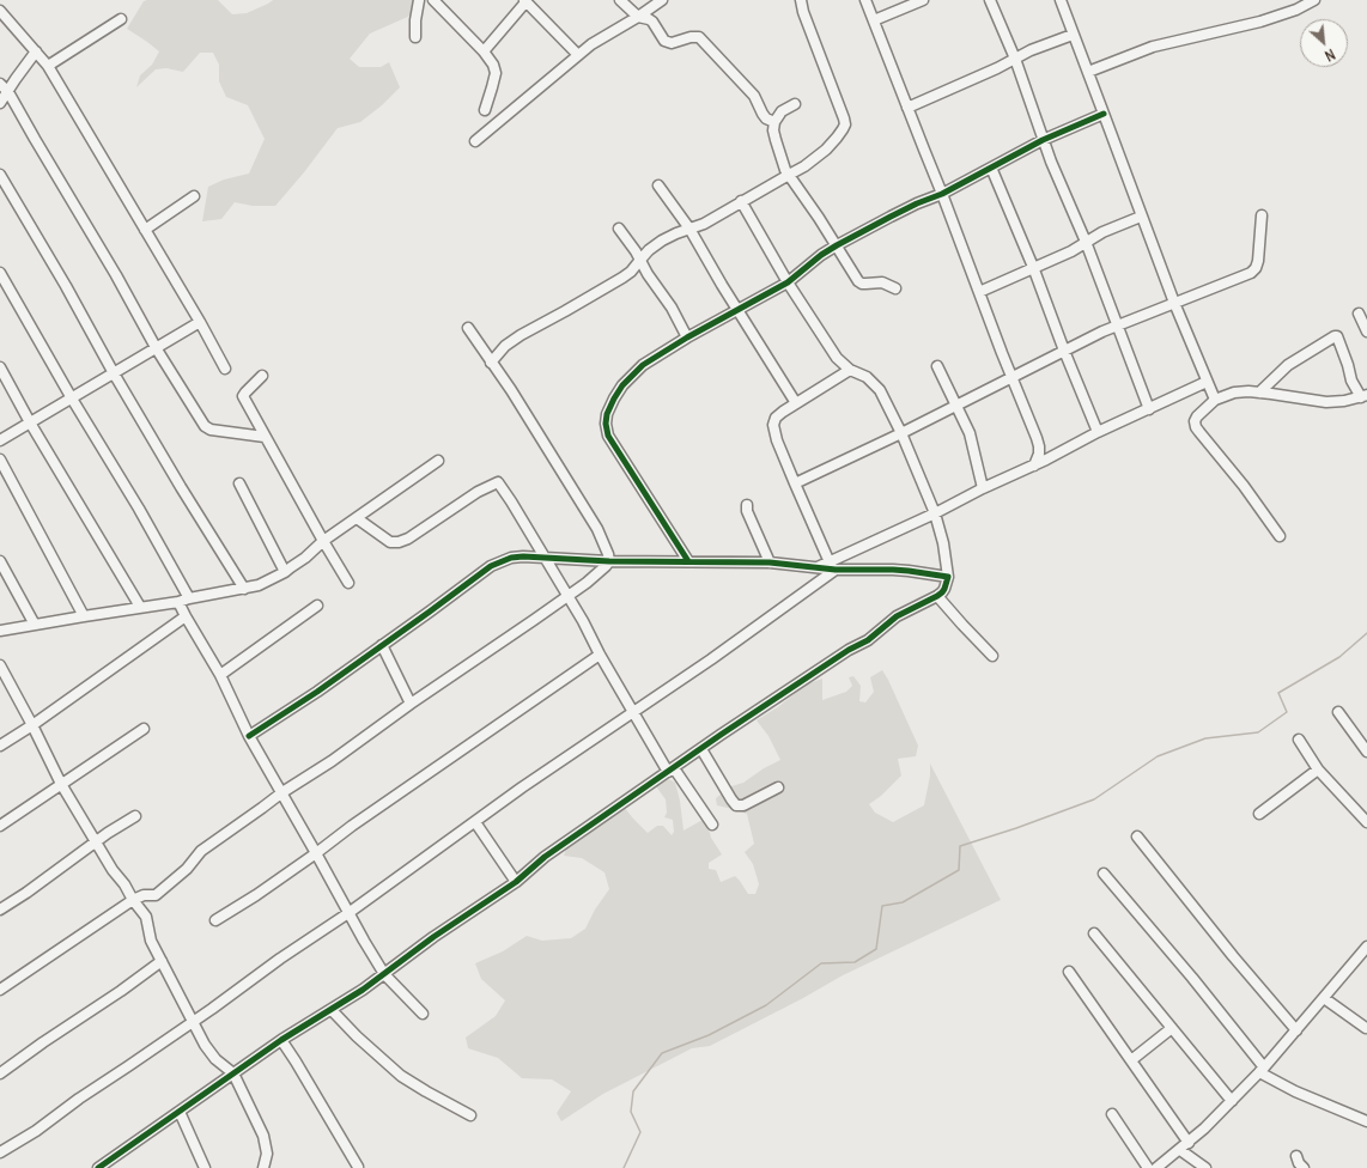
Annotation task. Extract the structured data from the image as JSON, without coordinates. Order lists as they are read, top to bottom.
{
  "north": "bottom right"
}
